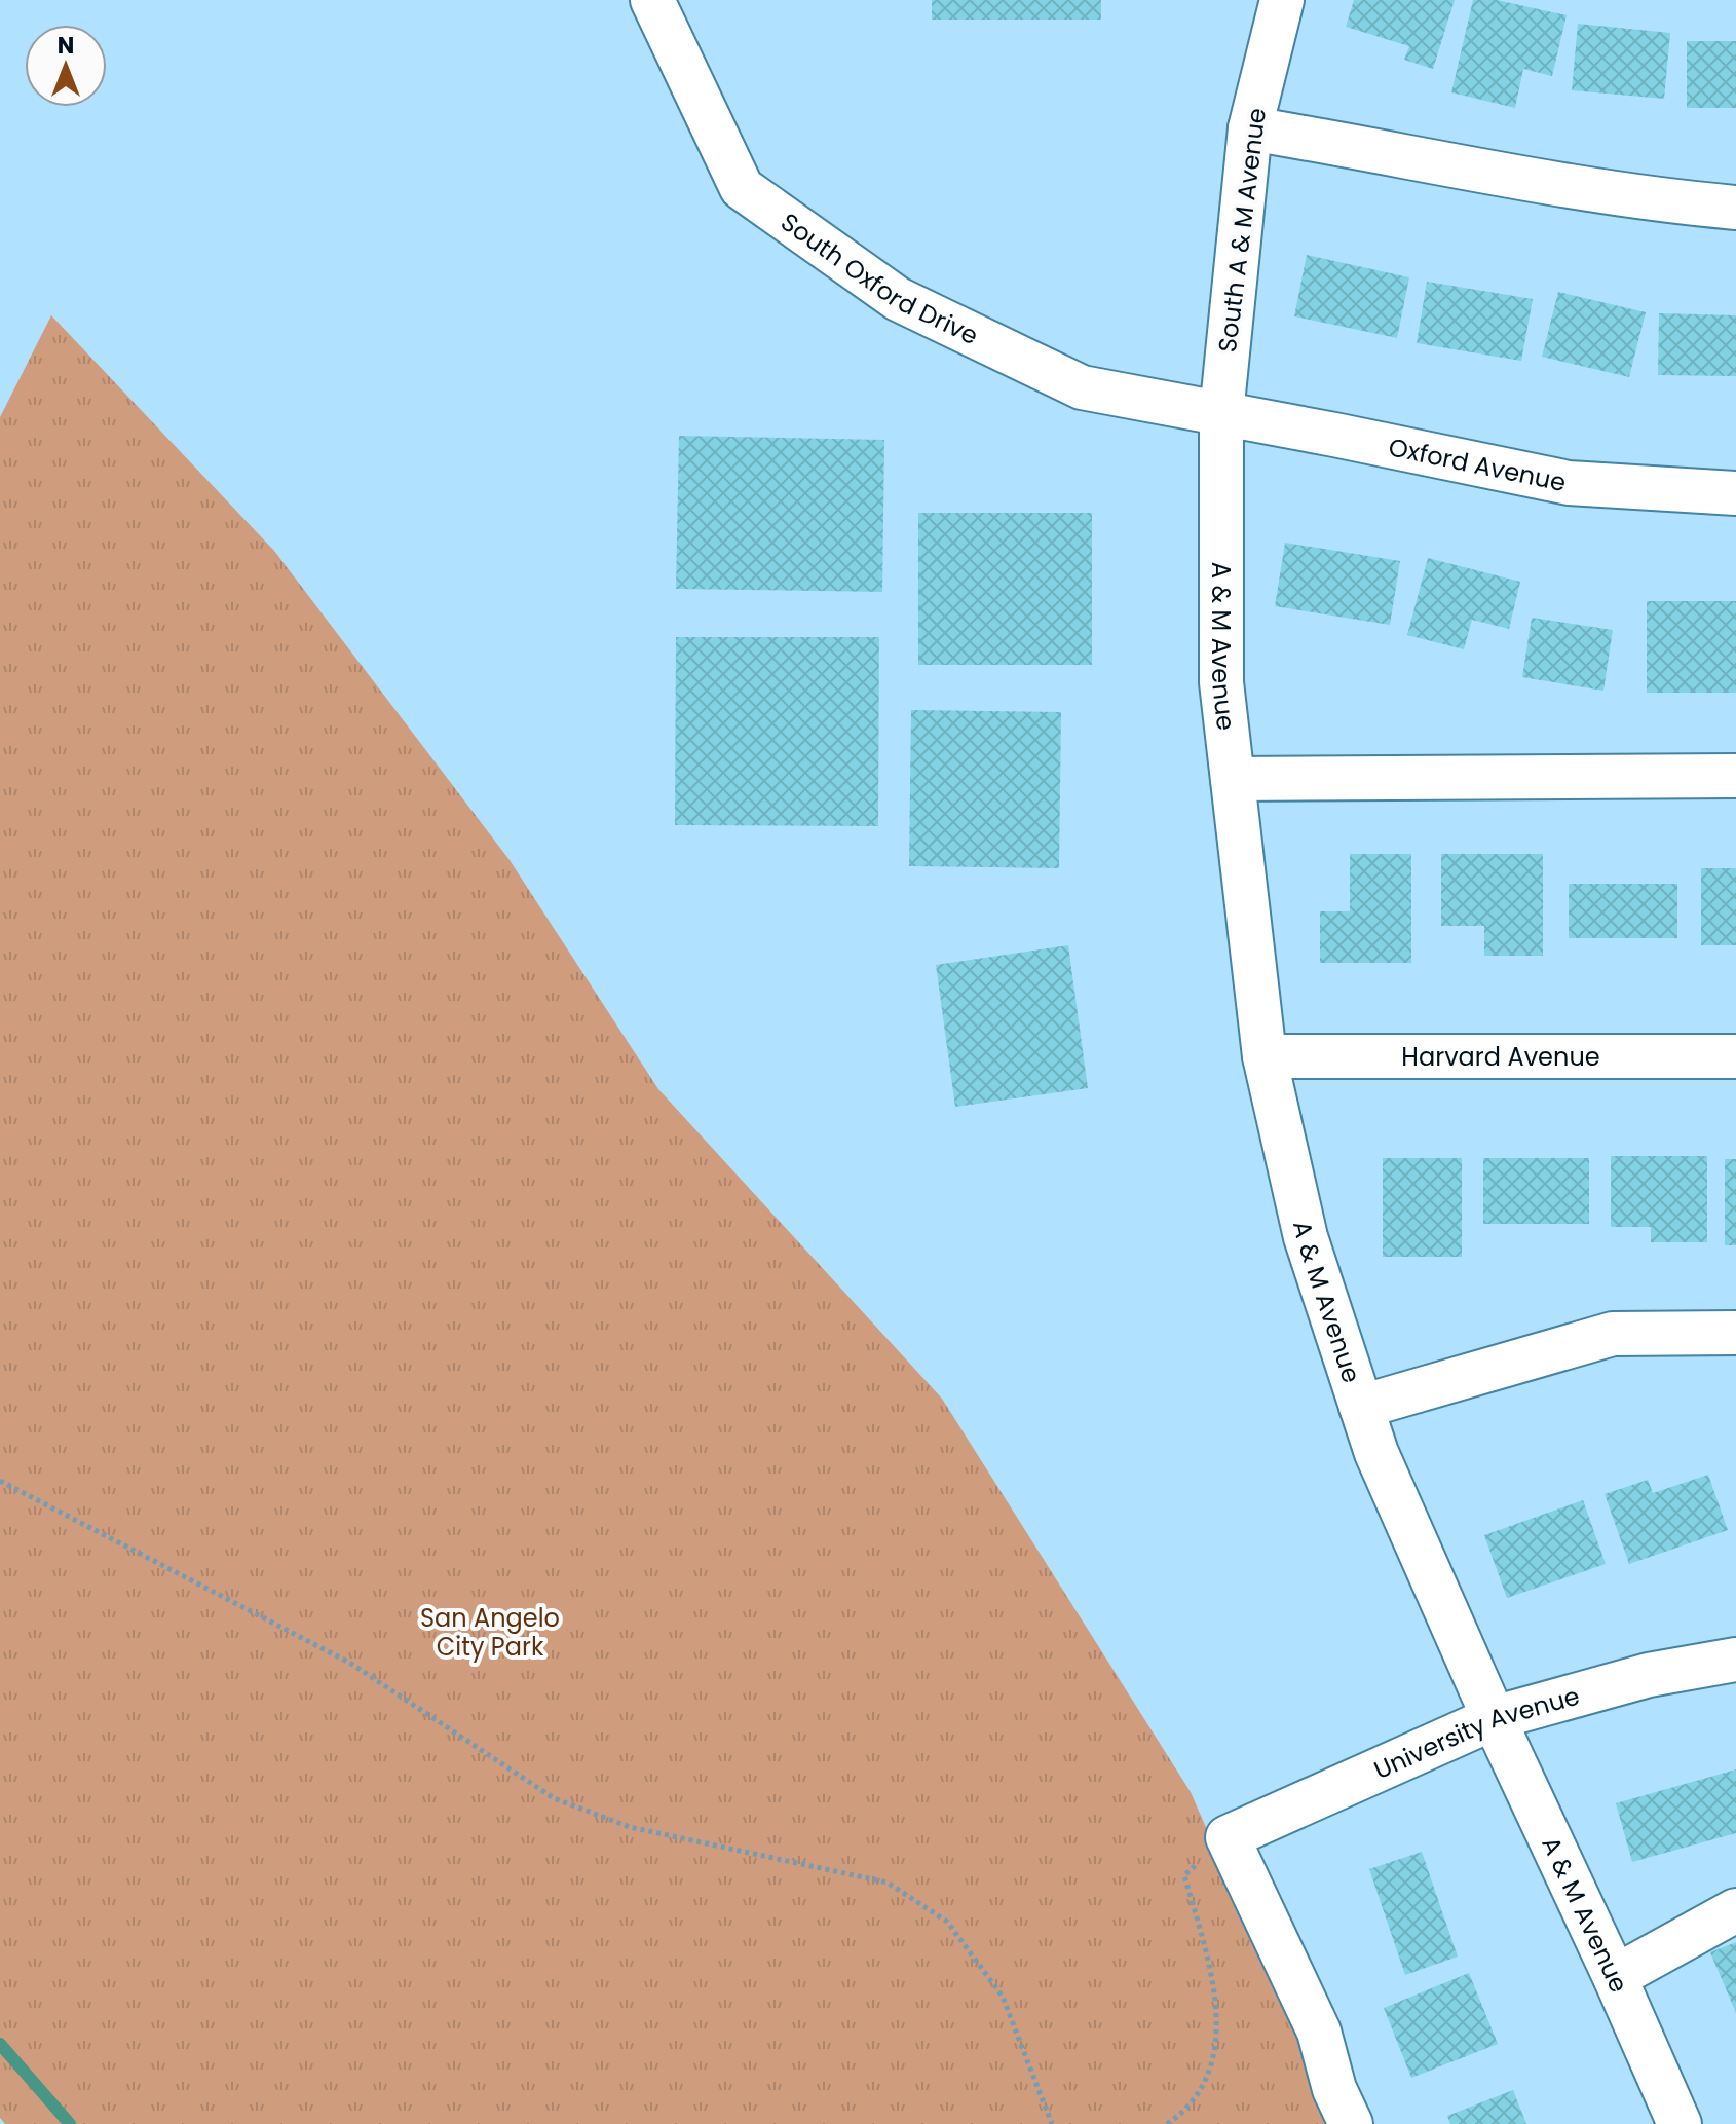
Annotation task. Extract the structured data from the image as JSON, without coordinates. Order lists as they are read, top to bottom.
{
  "streets": {
    "street": [
      "South A & M Avenue",
      "South Oxford Drive",
      "Oxford Avenue",
      "A & M Avenue",
      "Harvard Avenue",
      "University Avenue"
    ]
  },
  "crossings": [
    ["South A & M Avenue", "South Oxford Drive"],
    ["South A & M Avenue", "Oxford Avenue"],
    ["South A & M Avenue", "A & M Avenue"],
    ["South Oxford Drive", "Oxford Avenue"],
    ["South Oxford Drive", "A & M Avenue"],
    ["Oxford Avenue", "A & M Avenue"],
    ["A & M Avenue", "Harvard Avenue"],
    ["A & M Avenue", "University Avenue"]
  ],
  "parks": ["San Angelo City Park"],
  "north": "top"
}
